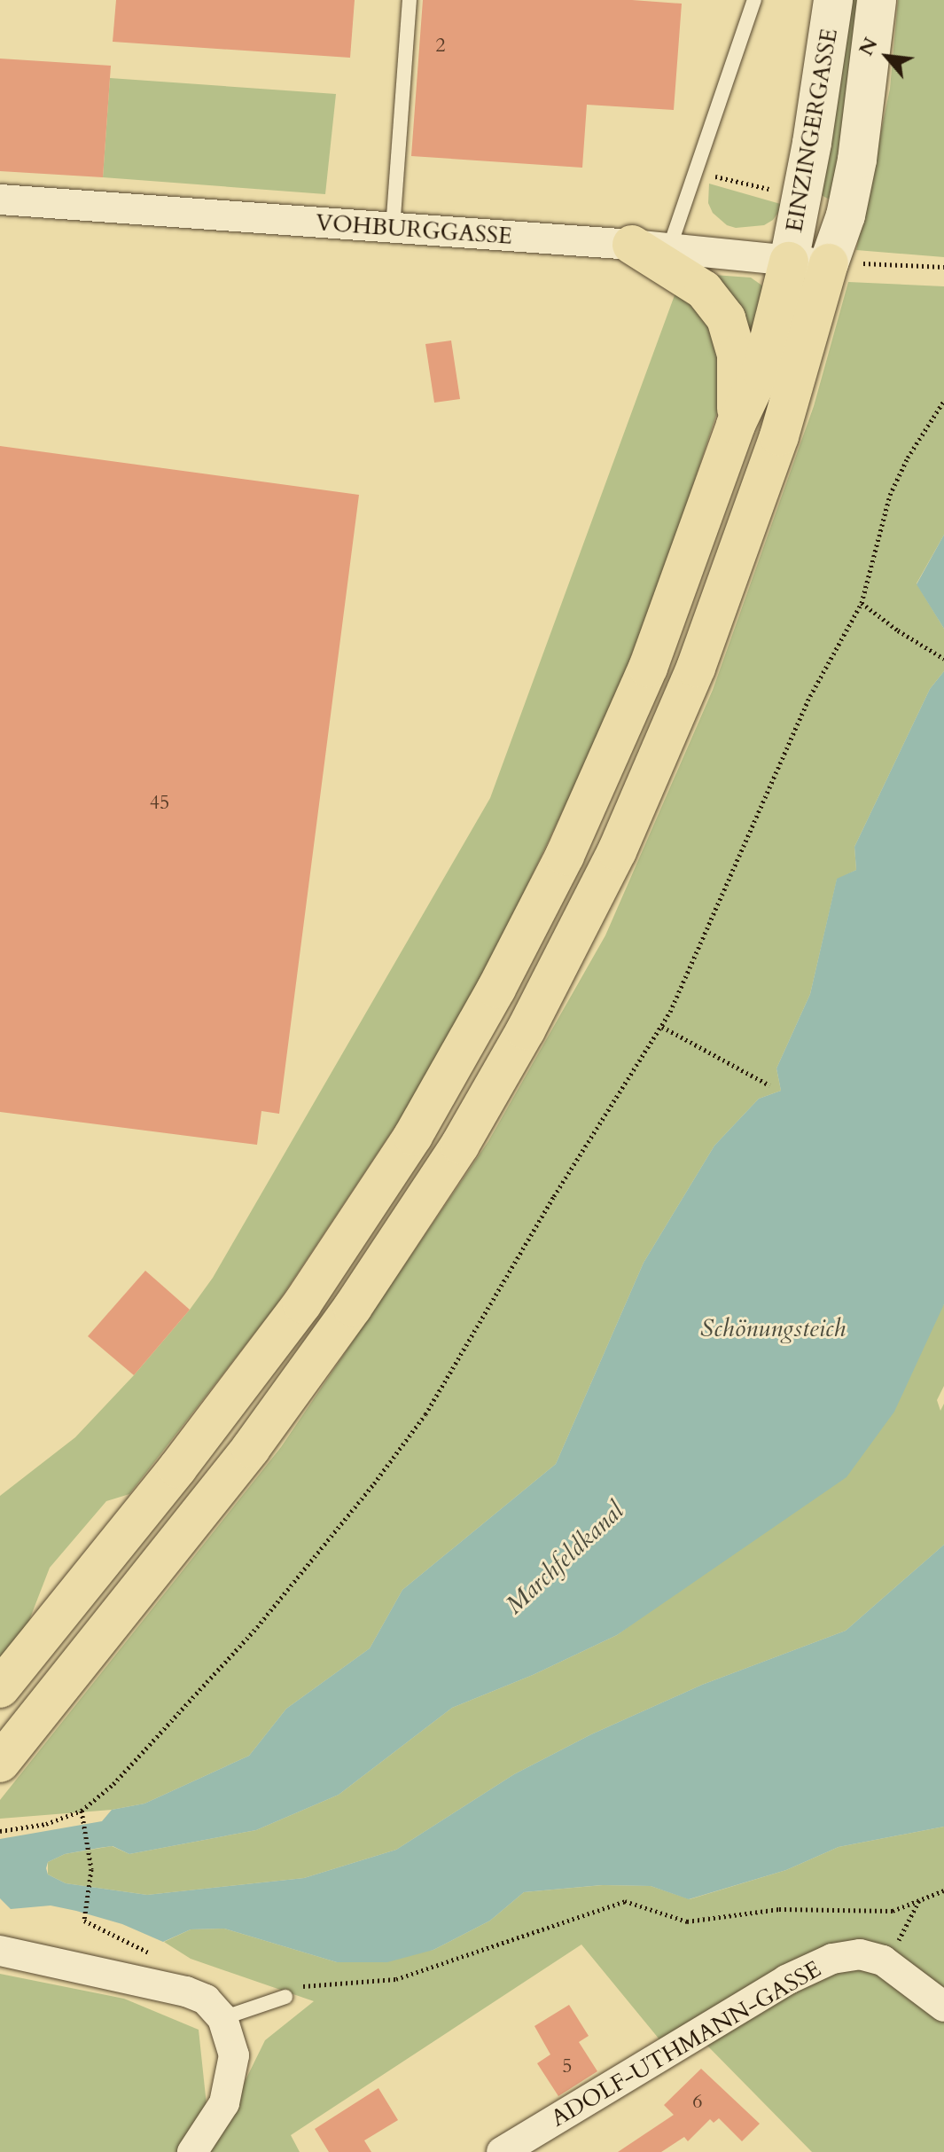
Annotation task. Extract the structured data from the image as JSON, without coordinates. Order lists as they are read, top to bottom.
{
  "streets": {
    "main road": ["EINZINGERGASSE"],
    "street": ["VOHBURGGASSE", "ADOLF-UTHMANN-GASSE"]
  },
  "crossings": [
    ["EINZINGERGASSE", "VOHBURGGASSE"]
  ],
  "water": ["Schönungsteich", "Marchfeldkanal"],
  "house_numbers": [
    "2",
    "45",
    "5",
    "6"
  ],
  "north": "top left"
}
